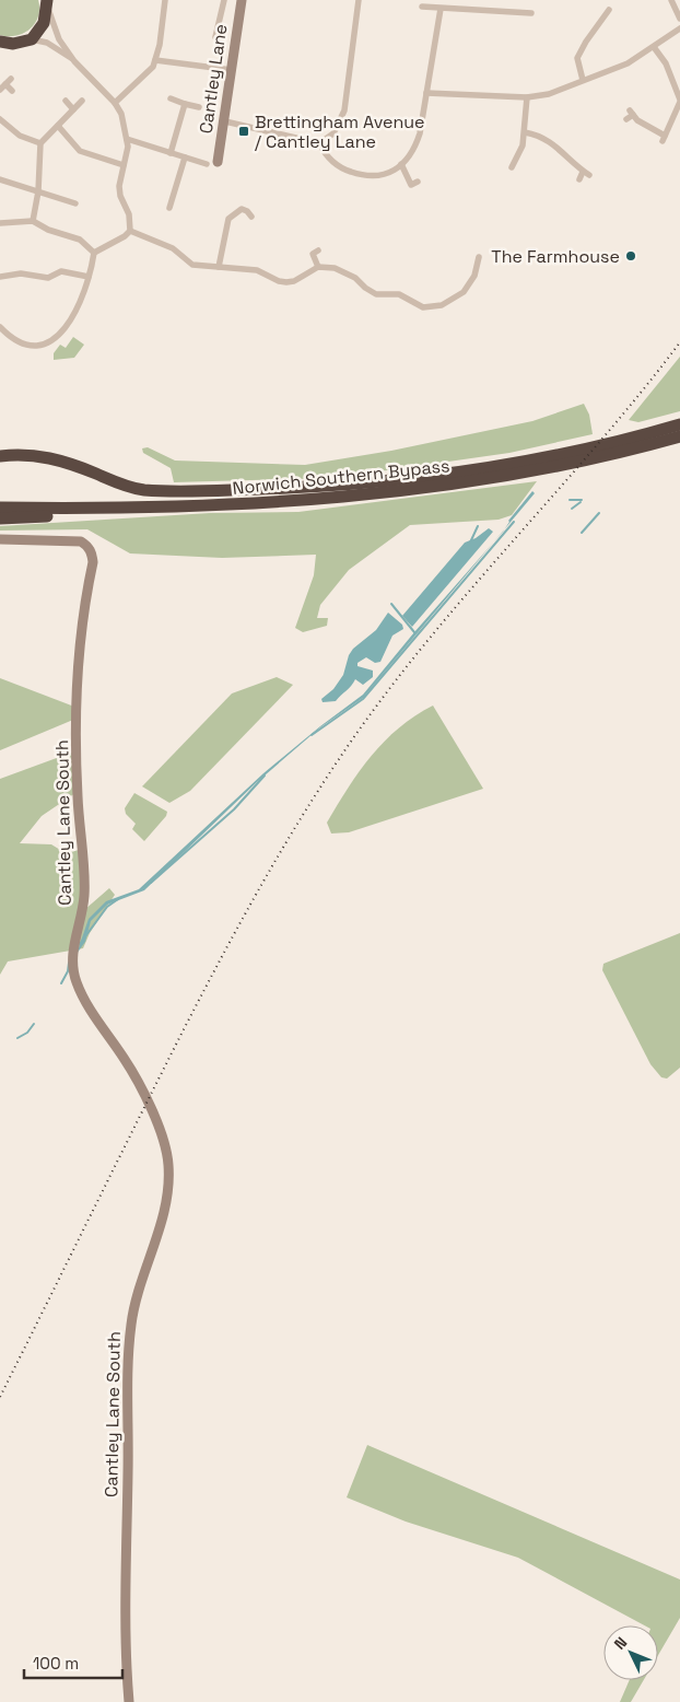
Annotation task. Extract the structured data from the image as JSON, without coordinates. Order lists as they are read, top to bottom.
{
  "streets": {
    "highway": ["Norwich Southern Bypass"],
    "street": ["Cantley Lane", "Cantley Lane South"]
  },
  "places": {
    "transit": ["Brettingham Avenue / Cantley Lane"],
    "other": ["The Farmhouse"]
  },
  "scale_bar": "100 m",
  "north": "top left"
}
